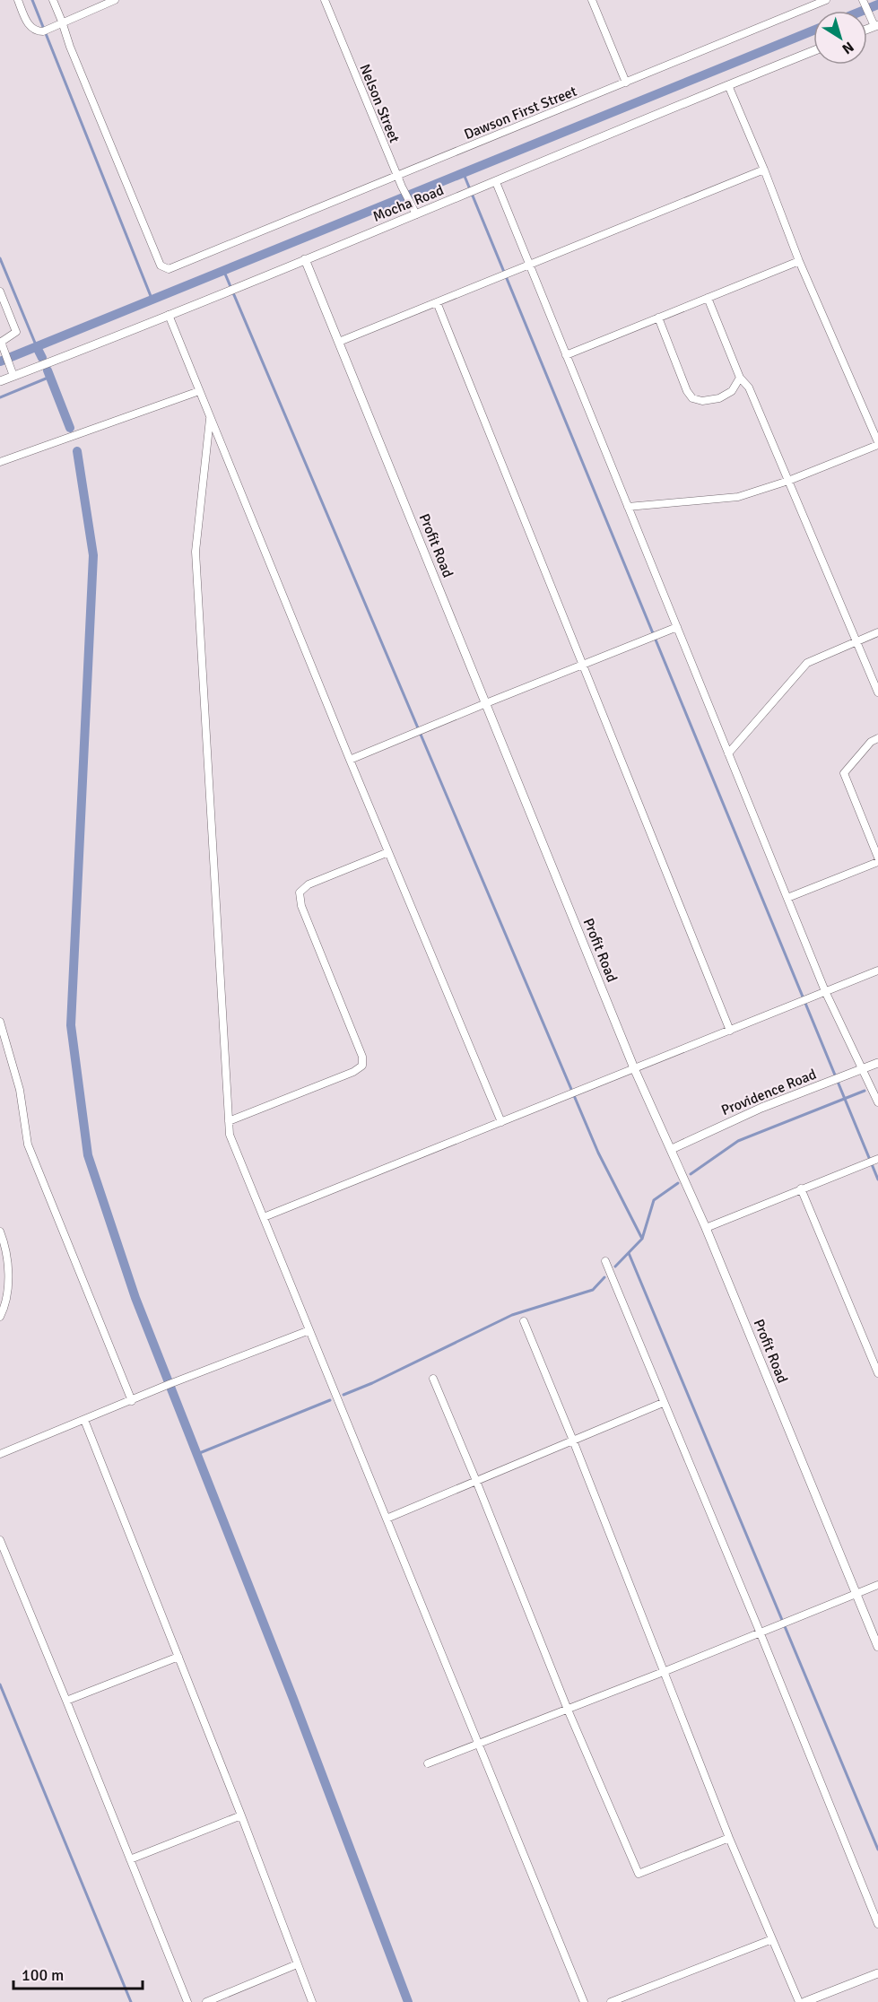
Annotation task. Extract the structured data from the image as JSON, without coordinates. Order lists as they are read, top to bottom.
{
  "streets": {
    "street": [
      "Nelson Street",
      "Dawson First Street",
      "Mocha Road",
      "Profit Road",
      "Providence Road"
    ]
  },
  "crossings": [
    ["Nelson Street", "Dawson First Street"],
    ["Nelson Street", "Mocha Road"],
    ["Mocha Road", "Profit Road"],
    ["Profit Road", "Providence Road"]
  ],
  "scale_bar": "100 m",
  "north": "bottom right"
}
